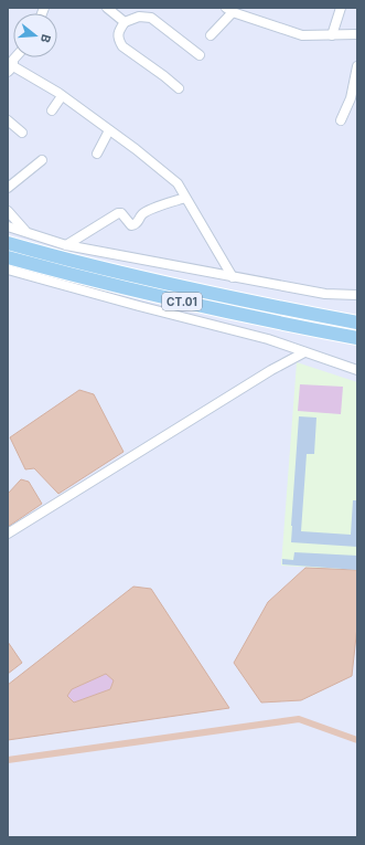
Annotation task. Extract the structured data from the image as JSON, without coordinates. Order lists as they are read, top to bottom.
{
  "streets": {
    "highway": ["CT.01"]
  },
  "north": "right"
}
